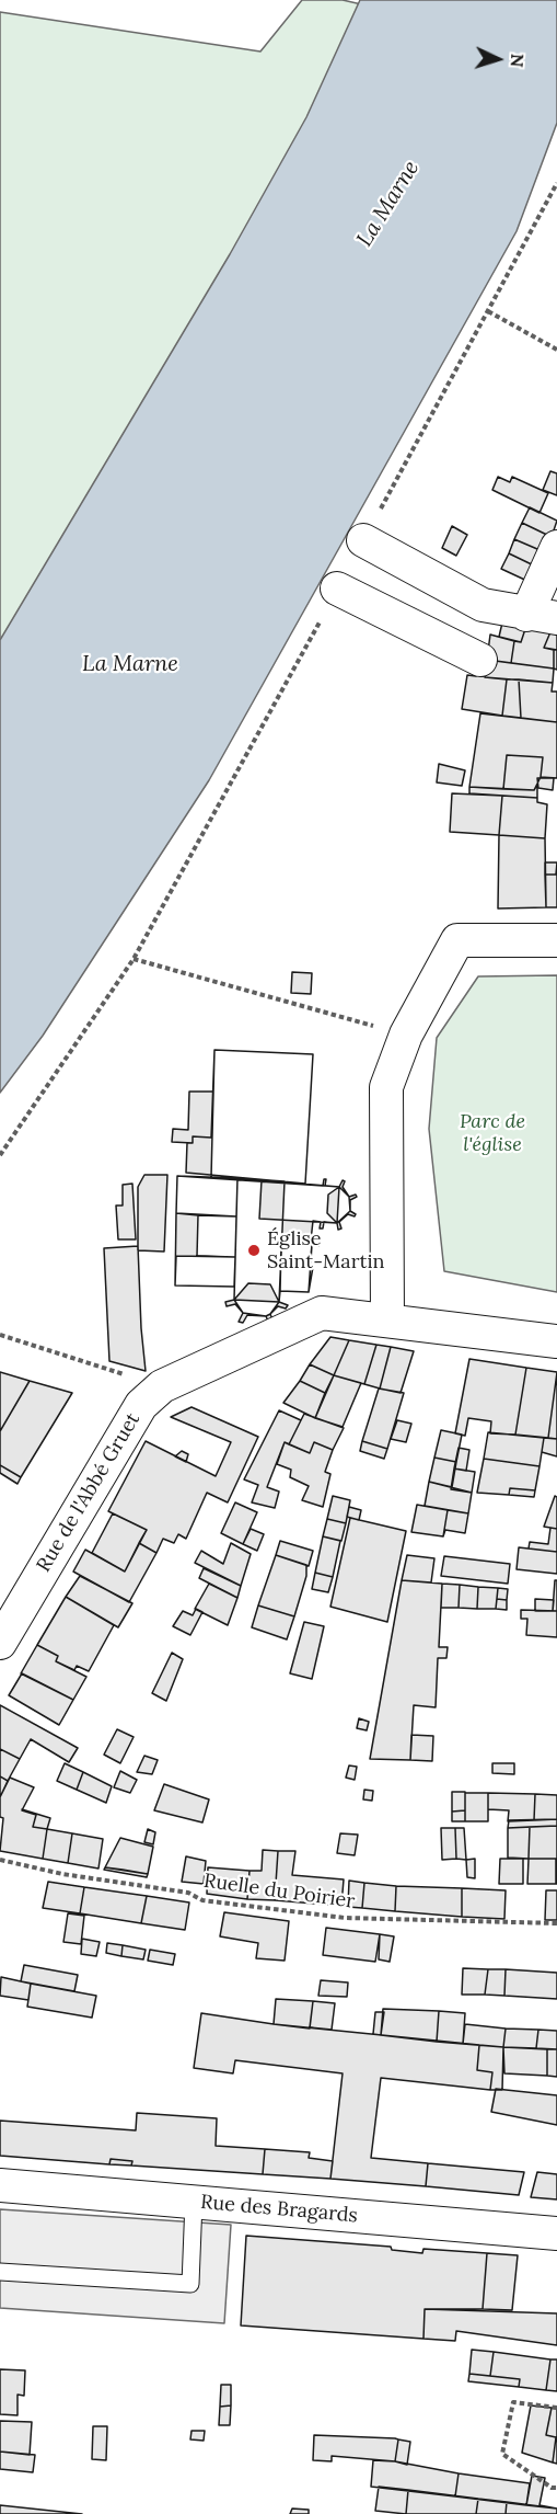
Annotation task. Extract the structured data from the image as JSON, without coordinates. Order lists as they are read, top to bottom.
{
  "streets": {
    "street": ["Rue de l'Abbé Gruet", "Rue des Bragards"],
    "path": ["Ruelle du Poirier"]
  },
  "water": ["La Marne"],
  "parks": ["Parc de l'église"],
  "places": ["Église Saint-Martin"],
  "north": "right"
}
